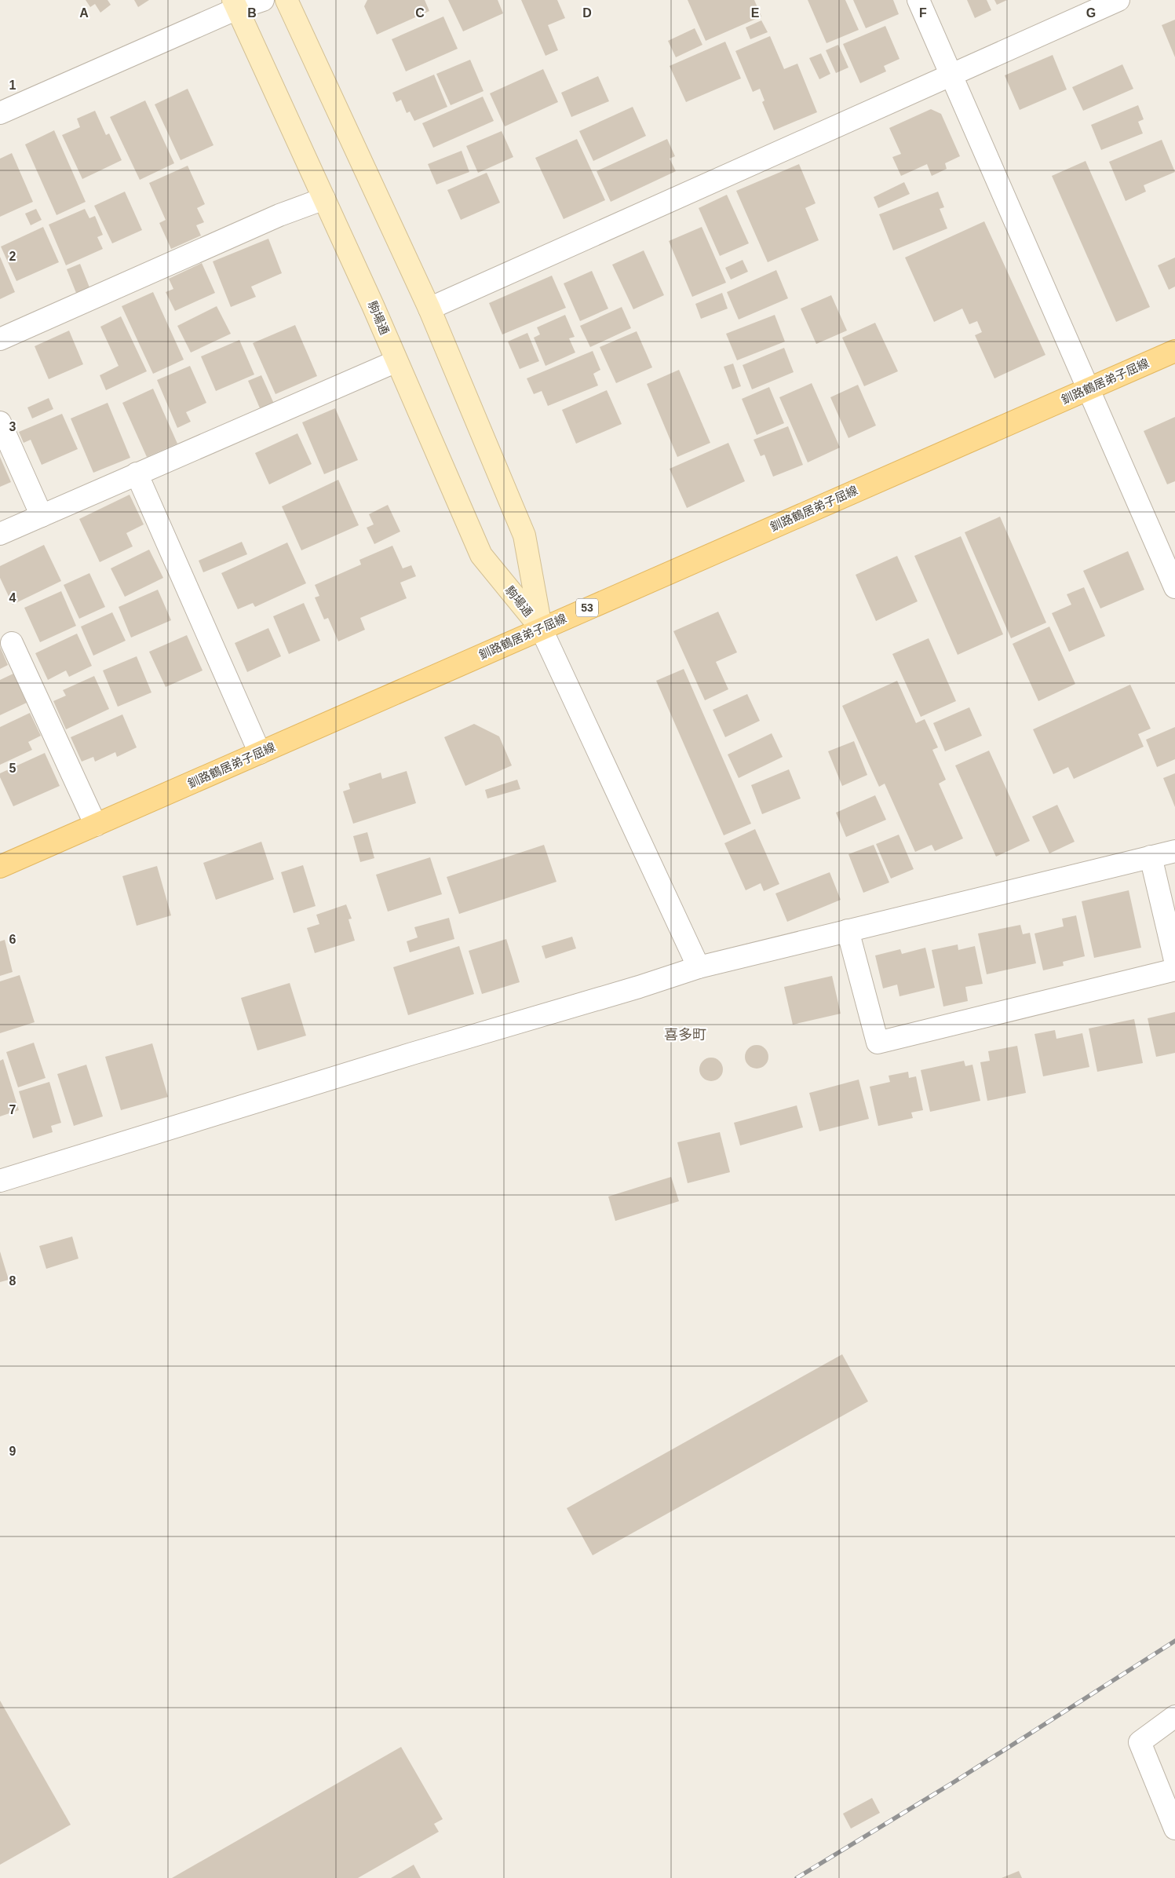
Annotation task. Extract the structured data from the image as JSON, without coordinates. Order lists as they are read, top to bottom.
{
  "streets": {
    "main road": ["釧路鶴居弟子屈線", "53"],
    "street": ["駒場通"]
  },
  "crossings": [
    ["駒場通", "釧路鶴居弟子屈線"]
  ],
  "districts": ["喜多町"],
  "grid": {
    "columns": [
      "A",
      "B",
      "C",
      "D",
      "E",
      "F",
      "G"
    ],
    "rows": [
      "1",
      "2",
      "3",
      "4",
      "5",
      "6",
      "7",
      "8",
      "9"
    ]
  }
}
